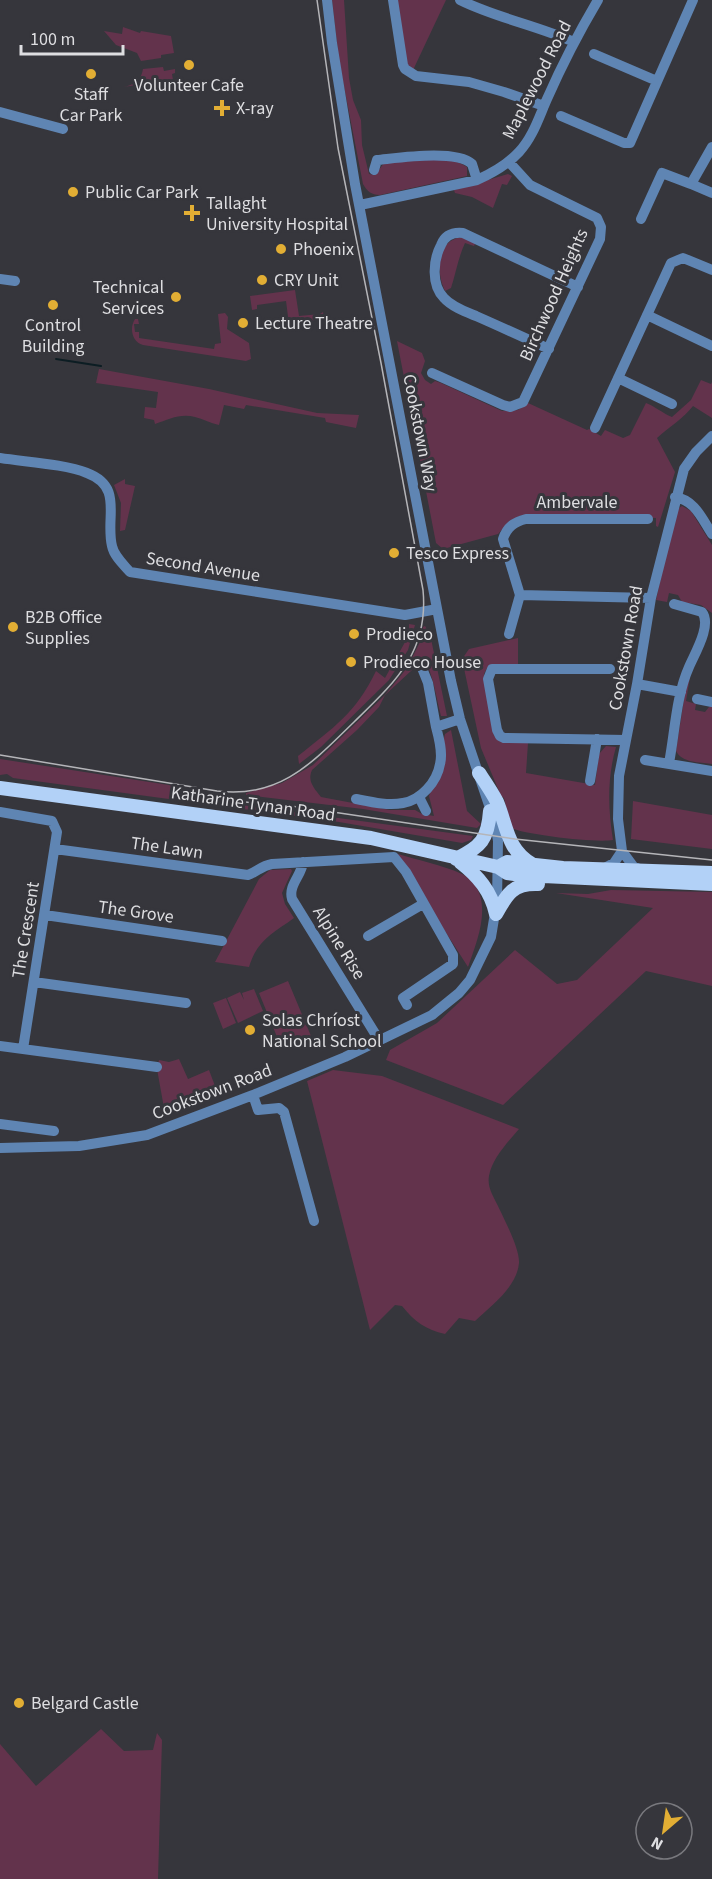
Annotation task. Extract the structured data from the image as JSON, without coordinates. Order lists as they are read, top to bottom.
{
  "streets": {
    "main road": ["Katharine Tynan Road"],
    "street": [
      "Maplewood Road",
      "Birchwood Heights",
      "Cookstown Way",
      "Ambervale",
      "Second Avenue",
      "Cookstown Road",
      "The Lawn",
      "The Grove",
      "The Crescent",
      "Alpine Rise"
    ]
  },
  "crossings": [
    ["Maplewood Road", "Birchwood Heights"],
    ["Maplewood Road", "Cookstown Way"],
    ["Cookstown Way", "Second Avenue"],
    ["Cookstown Way", "Cookstown Road"],
    ["Cookstown Way", "Katharine Tynan Road"],
    ["Cookstown Road", "Katharine Tynan Road"],
    ["Cookstown Road", "Alpine Rise"],
    ["The Lawn", "The Crescent"],
    ["The Lawn", "Alpine Rise"],
    ["The Grove", "The Crescent"]
  ],
  "places": {
    "other": [
      "Volunteer Cafe",
      "Staff Car Park",
      "Public Car Park",
      "Phoenix",
      "CRY Unit",
      "Technical Services",
      "Control Building",
      "Lecture Theatre",
      "Tesco Express",
      "B2B Office Supplies",
      "Prodieco",
      "Prodieco House",
      "Solas Chríost National School",
      "Belgard Castle"
    ],
    "health": ["X-ray", "Tallaght University Hospital"]
  },
  "scale_bar": "100 m",
  "north": "bottom left"
}
